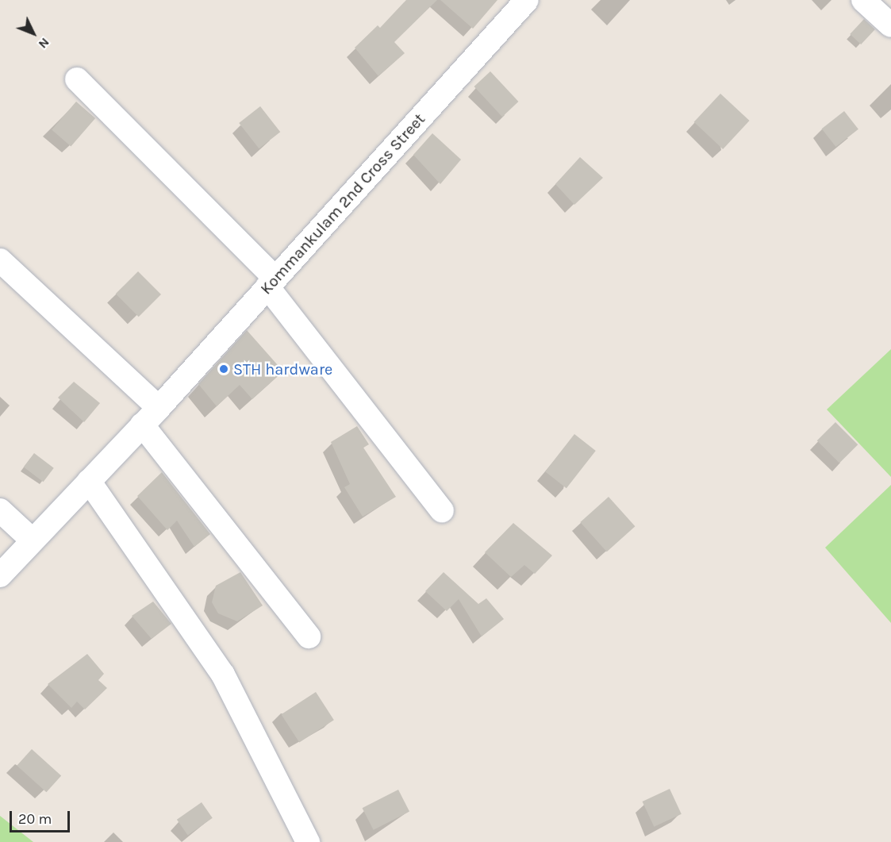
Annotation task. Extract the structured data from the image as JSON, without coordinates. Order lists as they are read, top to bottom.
{
  "streets": {
    "street": ["Kommankulam 2nd Cross Street"]
  },
  "places": ["STH hardware"],
  "scale_bar": "20 m",
  "north": "bottom right"
}
